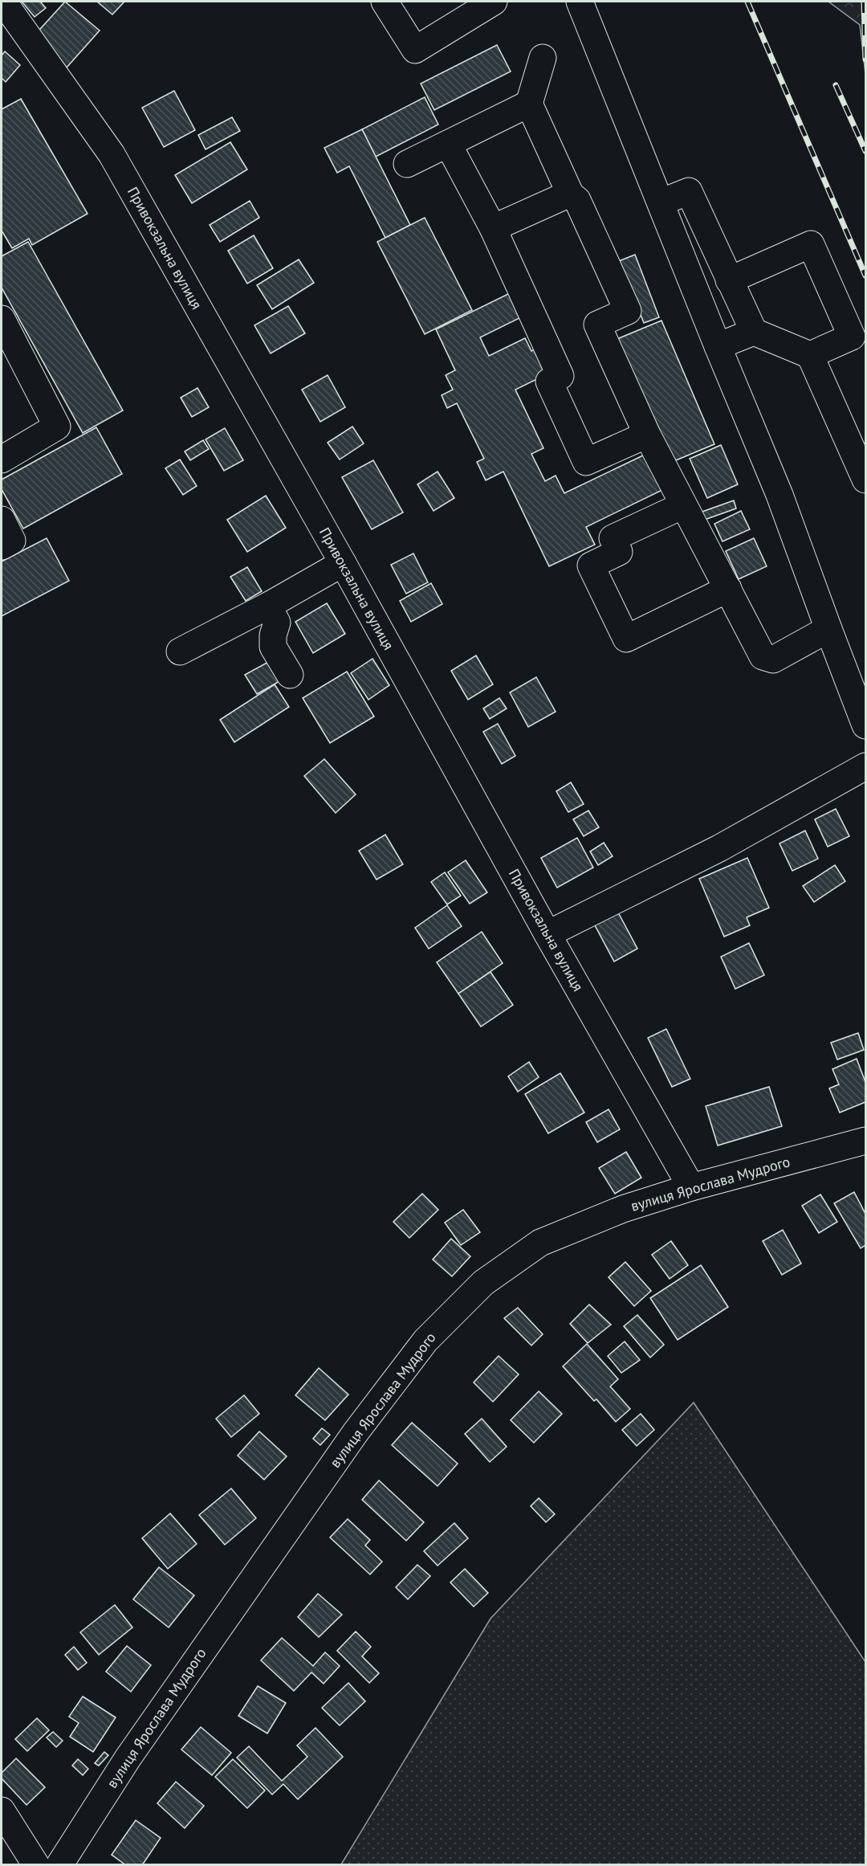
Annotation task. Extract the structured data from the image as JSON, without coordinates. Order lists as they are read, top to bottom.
{
  "streets": {
    "street": ["Привокзальна вулиця", "вулиця Ярослава Мудрого"]
  },
  "crossings": [
    ["Привокзальна вулиця", "вулиця Ярослава Мудрого"]
  ]
}
